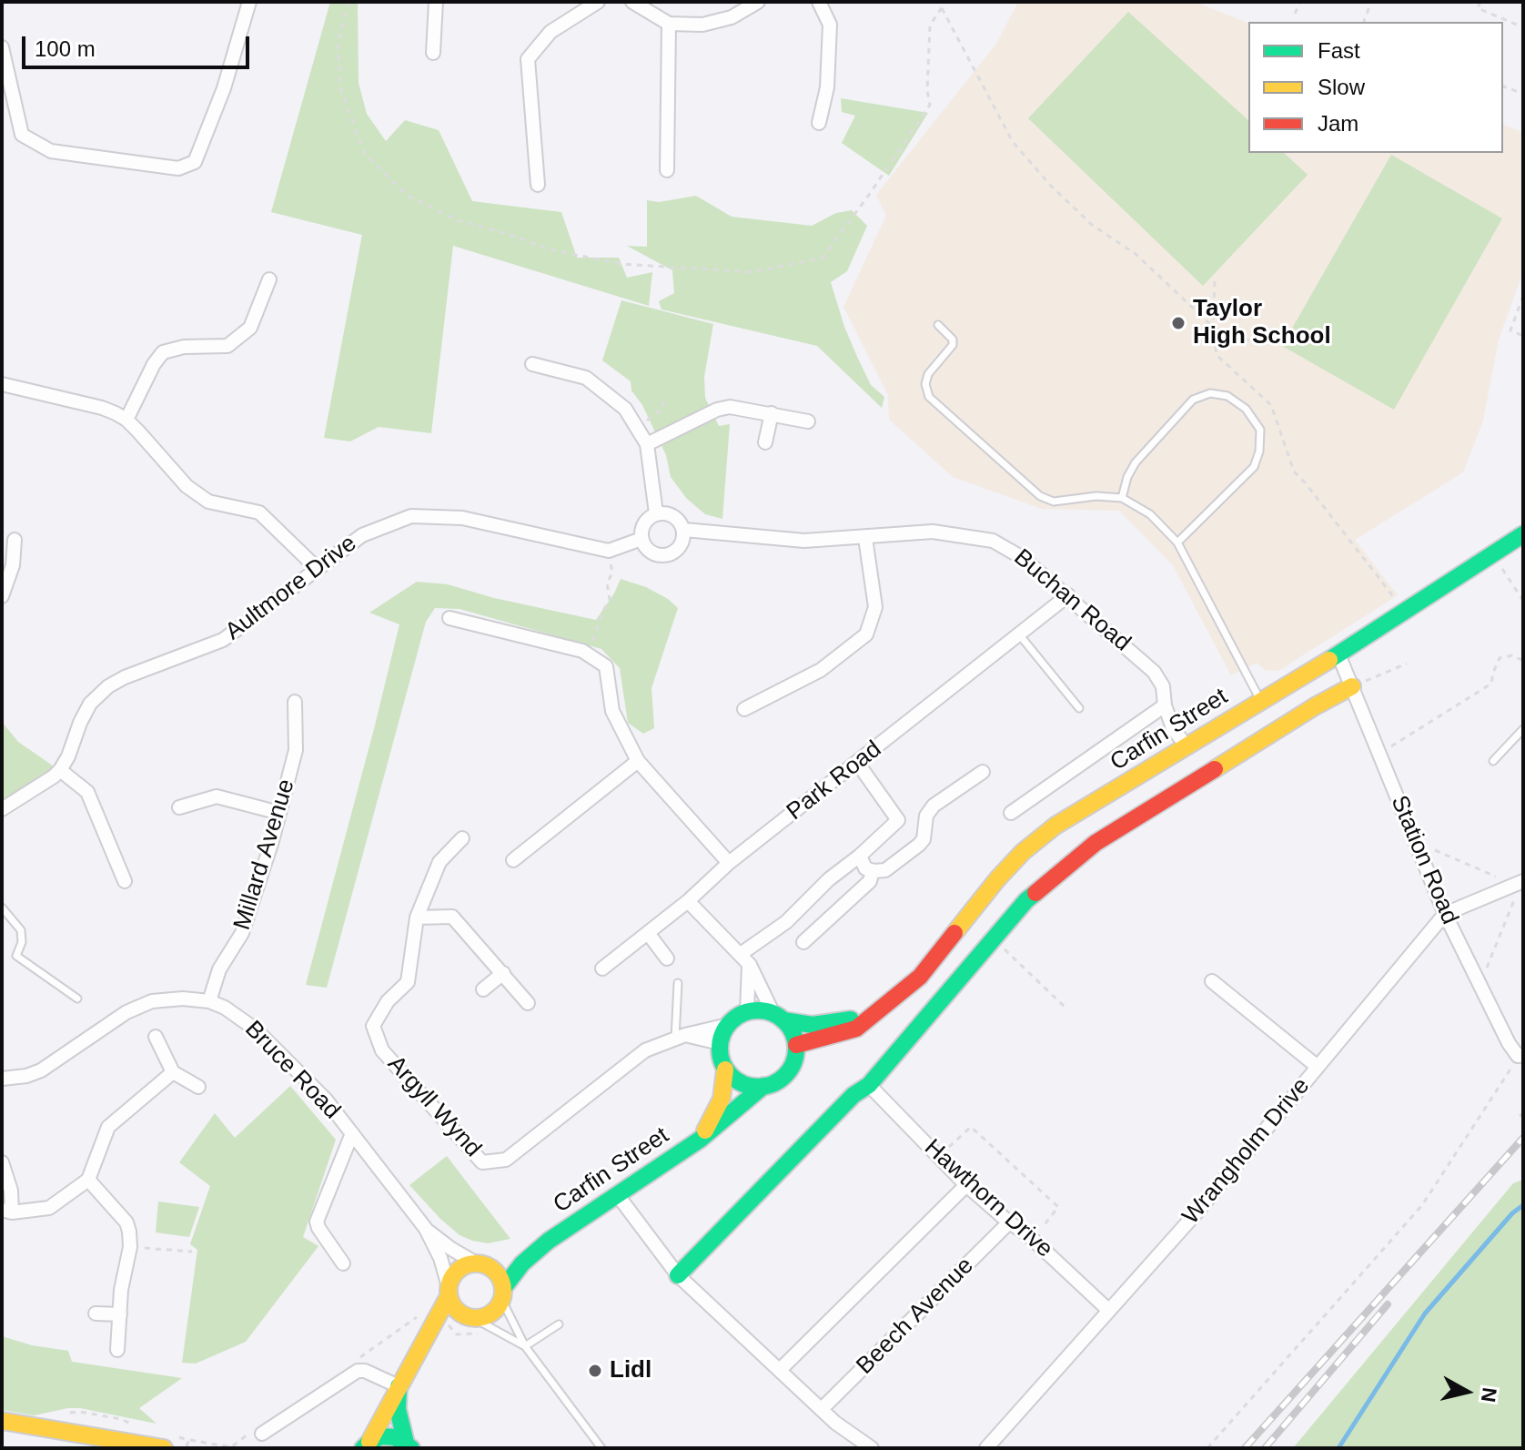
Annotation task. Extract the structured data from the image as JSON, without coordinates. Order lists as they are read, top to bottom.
{
  "streets": {
    "main road": ["Carfin Street"],
    "street": [
      "Aultmore Drive",
      "Buchan Road",
      "Park Road",
      "Millard Avenue",
      "Station Road",
      "Bruce Road",
      "Argyll Wynd",
      "Wrangholm Drive",
      "Hawthorn Drive",
      "Beech Avenue"
    ]
  },
  "crossings": [
    ["Buchan Road", "Carfin Street"],
    ["Buchan Road", "Park Road"],
    ["Carfin Street", "Station Road"],
    ["Carfin Street", "Bruce Road"],
    ["Carfin Street", "Argyll Wynd"],
    ["Millard Avenue", "Bruce Road"],
    ["Station Road", "Wrangholm Drive"],
    ["Wrangholm Drive", "Hawthorn Drive"],
    ["Hawthorn Drive", "Beech Avenue"]
  ],
  "places": ["Taylor High School", "Lidl"],
  "legend": ["Fast", "Slow", "Jam"],
  "scale_bar": "100 m",
  "north": "right"
}
